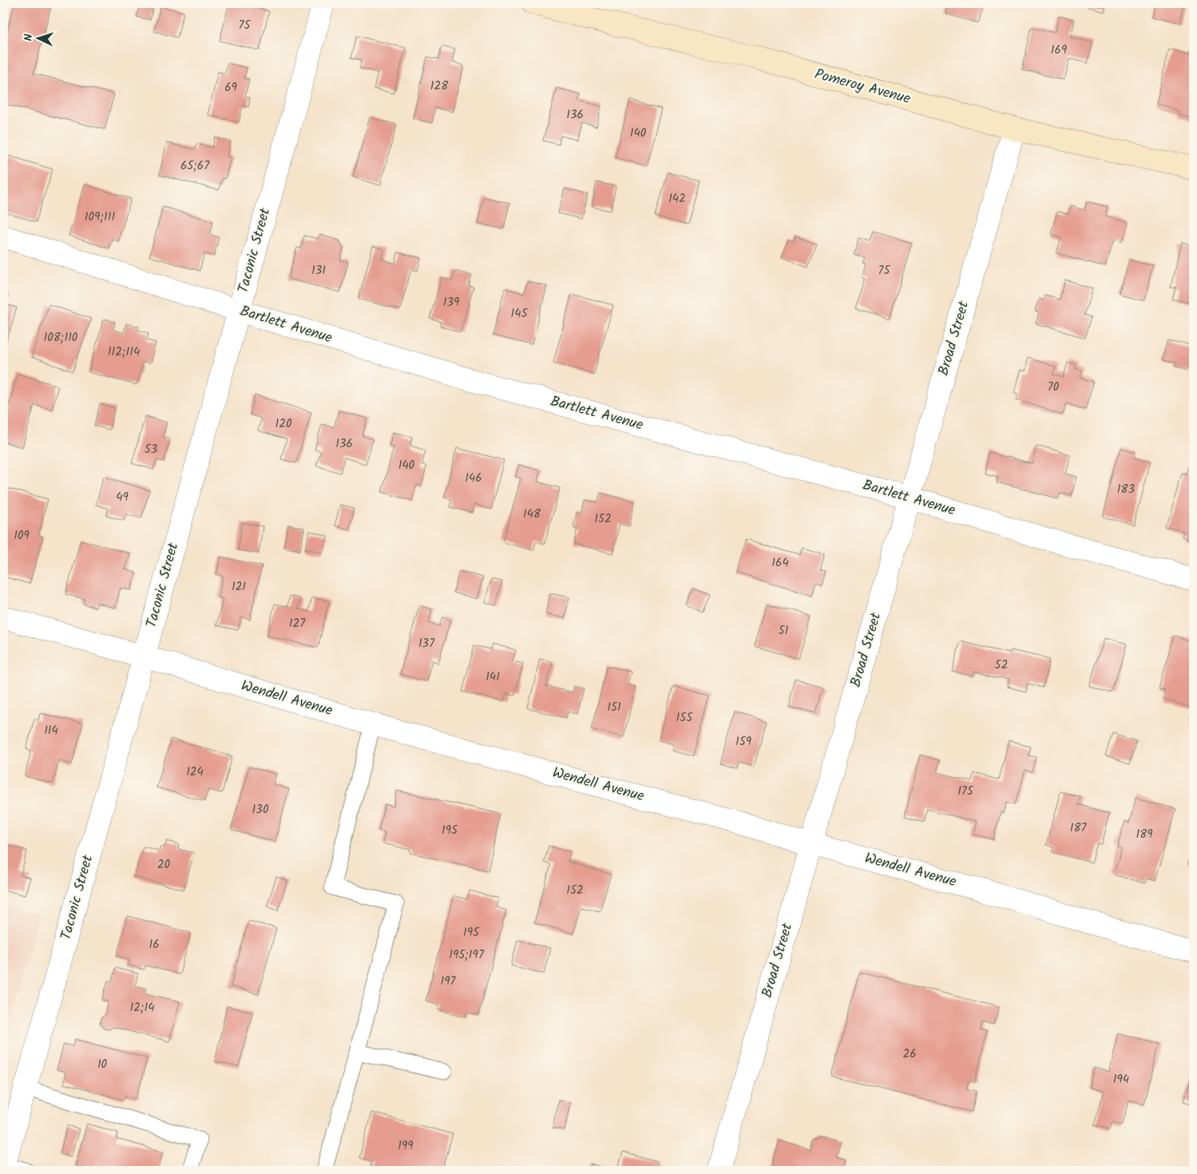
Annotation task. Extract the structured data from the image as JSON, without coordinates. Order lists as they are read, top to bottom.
{
  "streets": {
    "street": [
      "Pomeroy Avenue",
      "Taconic Street",
      "Bartlett Avenue",
      "Broad Street",
      "Wendell Avenue"
    ]
  },
  "crossings": [
    ["Pomeroy Avenue", "Broad Street"],
    ["Taconic Street", "Bartlett Avenue"],
    ["Taconic Street", "Wendell Avenue"],
    ["Bartlett Avenue", "Broad Street"],
    ["Broad Street", "Wendell Avenue"]
  ],
  "house_numbers": [
    "75",
    "169",
    "128",
    "69",
    "136",
    "140",
    "65;67",
    "142",
    "109;111",
    "131",
    "75",
    "139",
    "145",
    "108;110",
    "112;114",
    "70",
    "120",
    "136",
    "53",
    "140",
    "146",
    "183",
    "49",
    "148",
    "152",
    "109",
    "164",
    "121",
    "127",
    "51",
    "137",
    "52",
    "141",
    "151",
    "155",
    "114",
    "159",
    "124",
    "175",
    "130",
    "187",
    "195",
    "189",
    "20",
    "152",
    "195",
    "16",
    "195;197",
    "197",
    "12;14",
    "26",
    "10",
    "194",
    "199"
  ],
  "north": "left"
}
